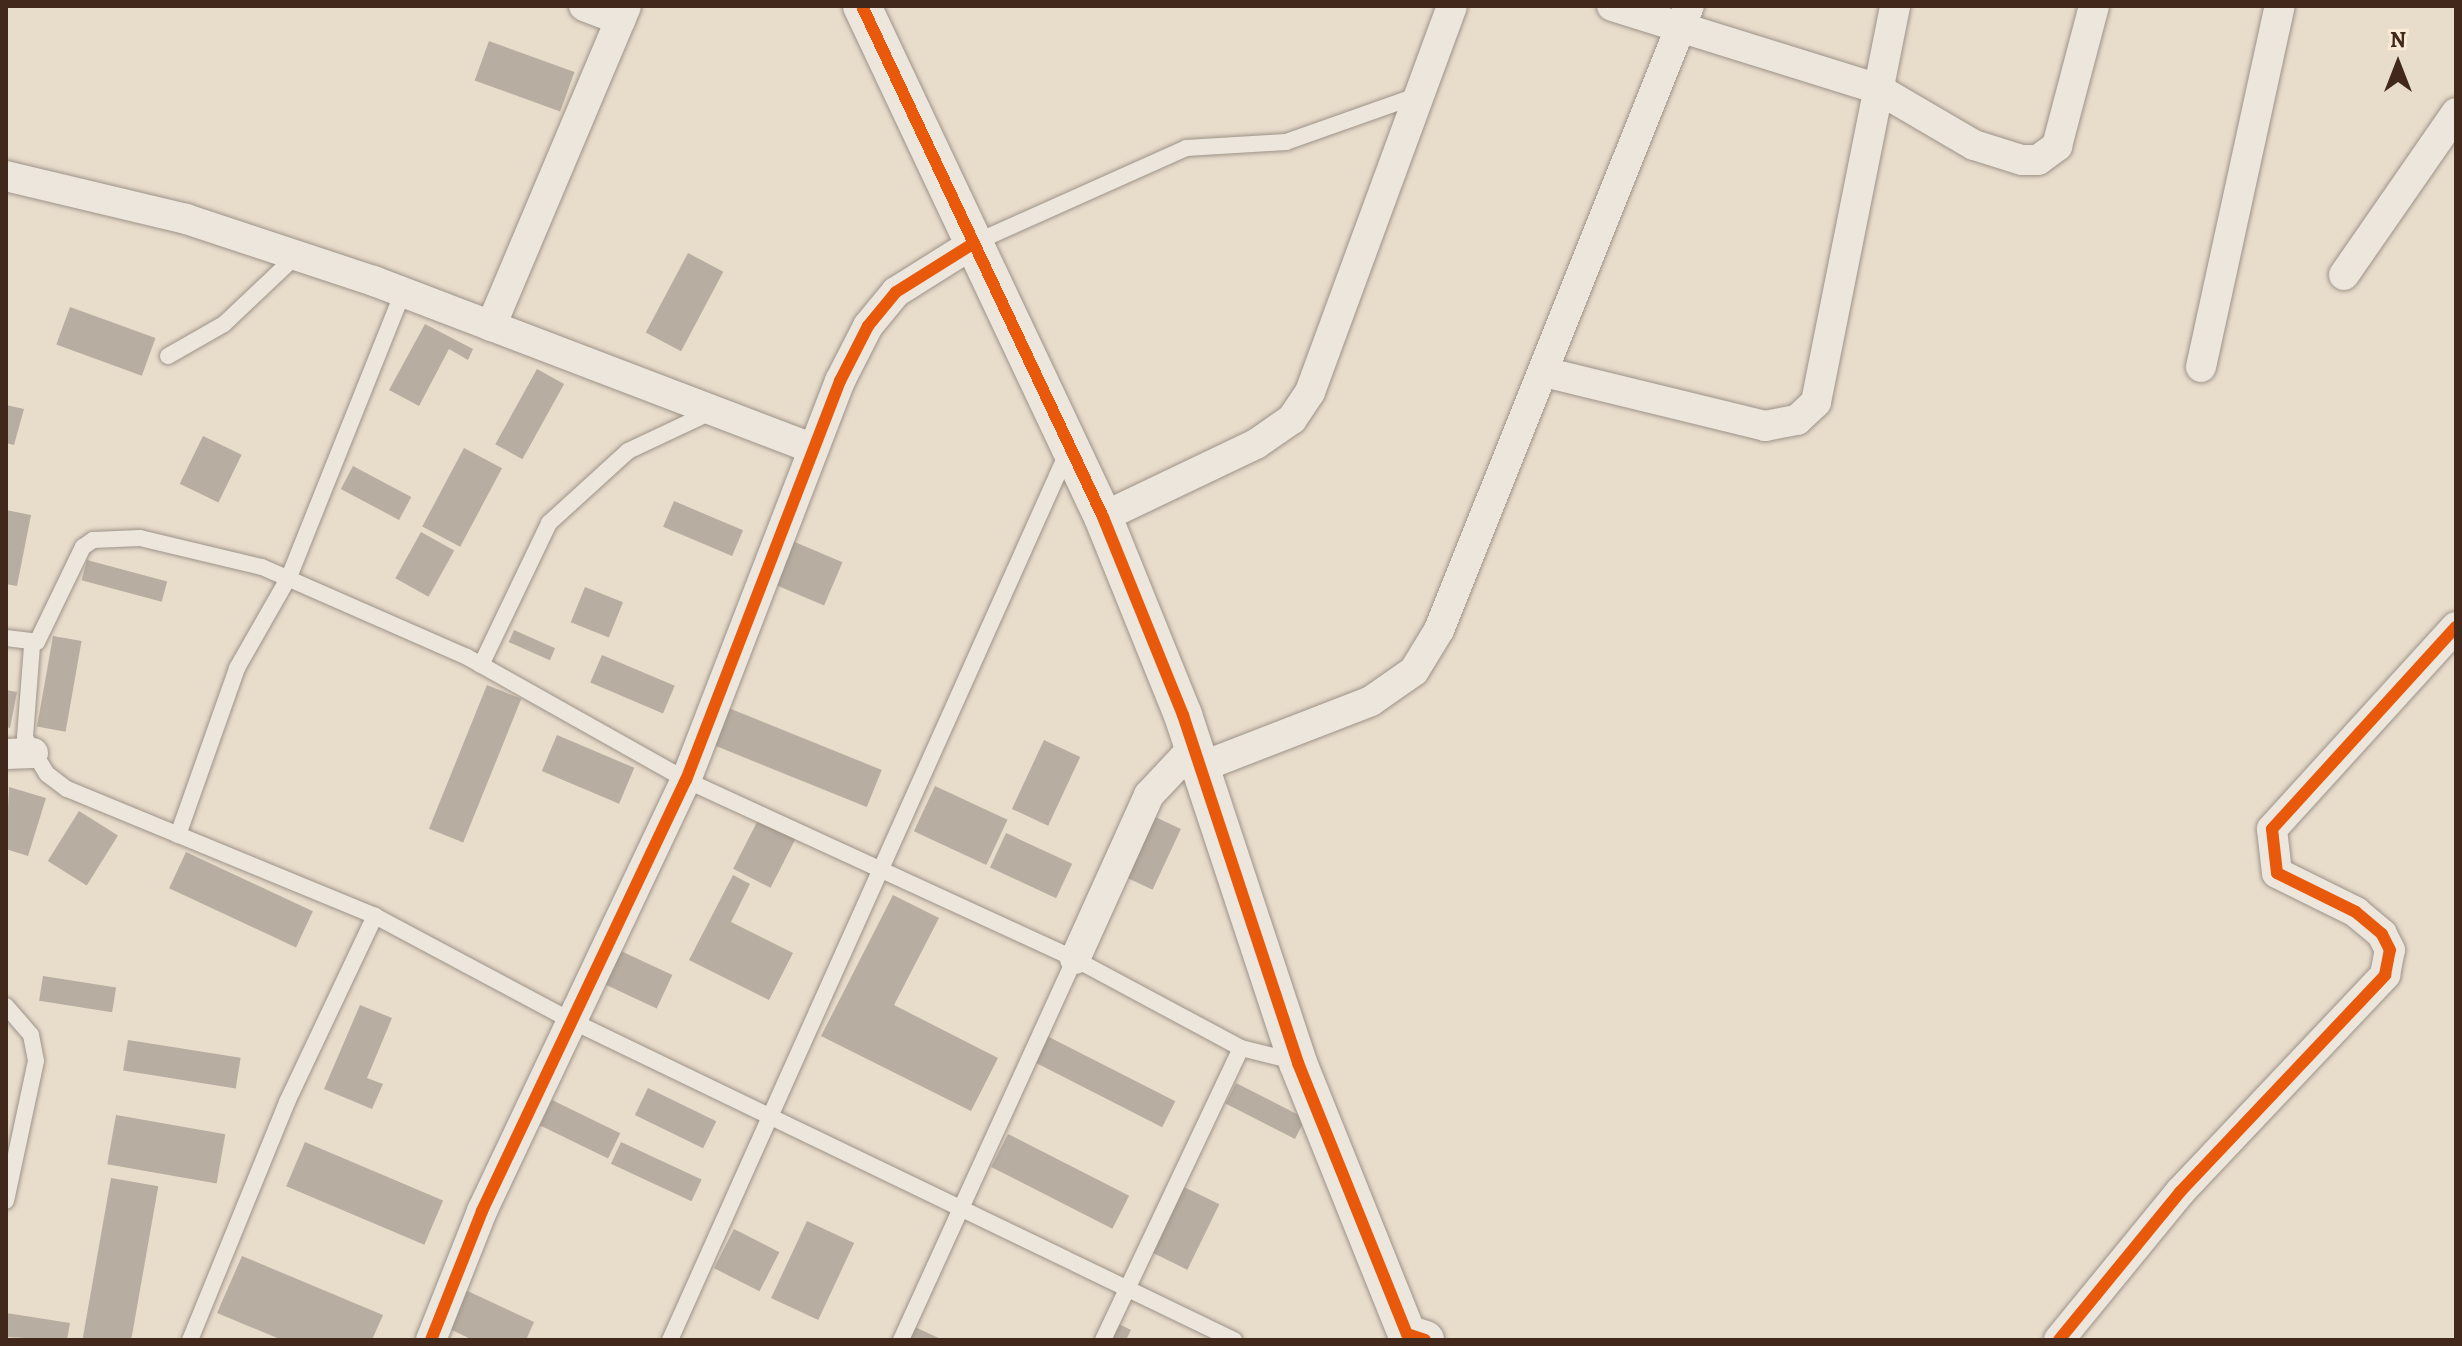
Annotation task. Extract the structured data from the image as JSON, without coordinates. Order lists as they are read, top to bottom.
{
  "north": "top"
}
